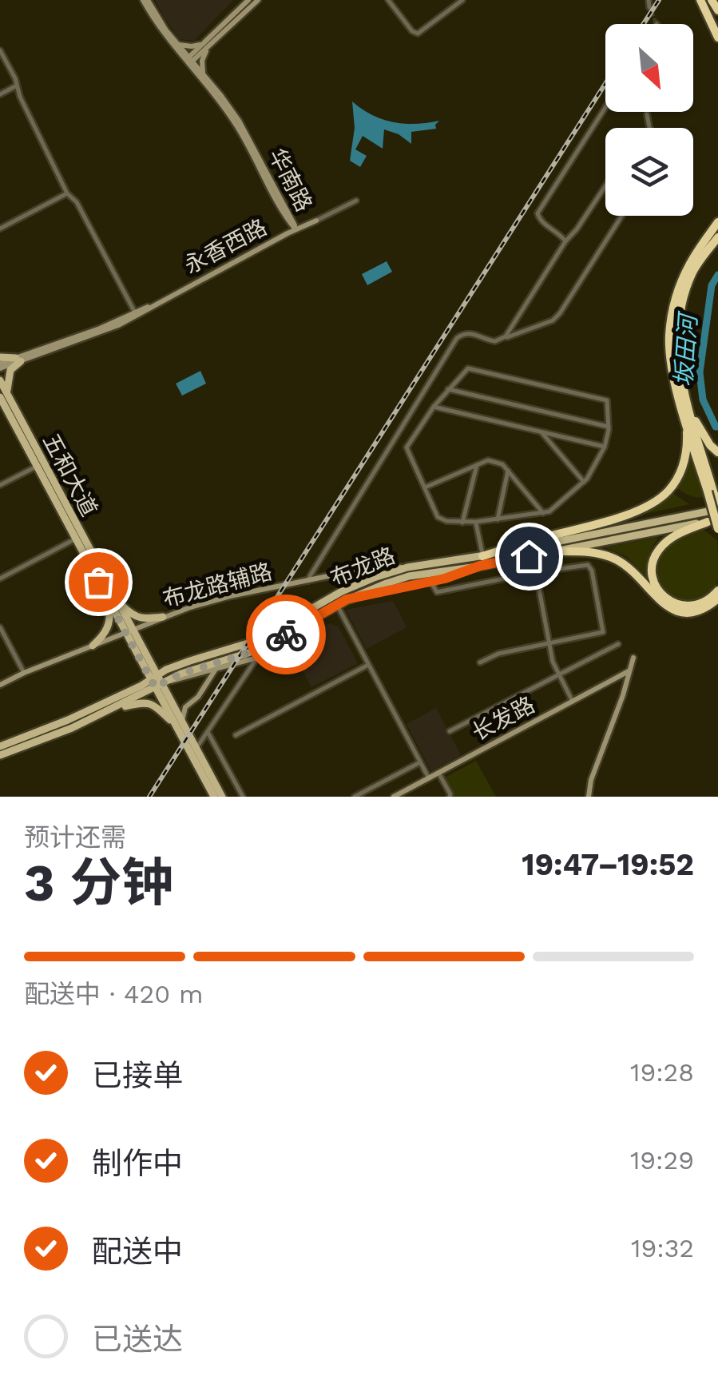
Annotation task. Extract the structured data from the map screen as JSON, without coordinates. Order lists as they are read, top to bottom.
{
  "streets": {
    "main road": [
      "华南路",
      "永香西路",
      "五和大道",
      "布龙路",
      "布龙路辅路",
      "长发路"
    ]
  },
  "crossings": [
    ["华南路", "永香西路"],
    ["五和大道", "布龙路"],
    ["五和大道", "布龙路辅路"],
    ["布龙路", "布龙路辅路"]
  ],
  "water": ["坂田河"],
  "north": "bottom right",
  "page": {
    "heading": ["3 分钟", "预计还需", "19:47–19:52"],
    "bar": "配送中 · 420 m",
    "list": [
      ["已接单", "19:28"],
      ["制作中", "19:29"],
      ["配送中", "19:32"],
      "已送达"
    ]
  }
}
